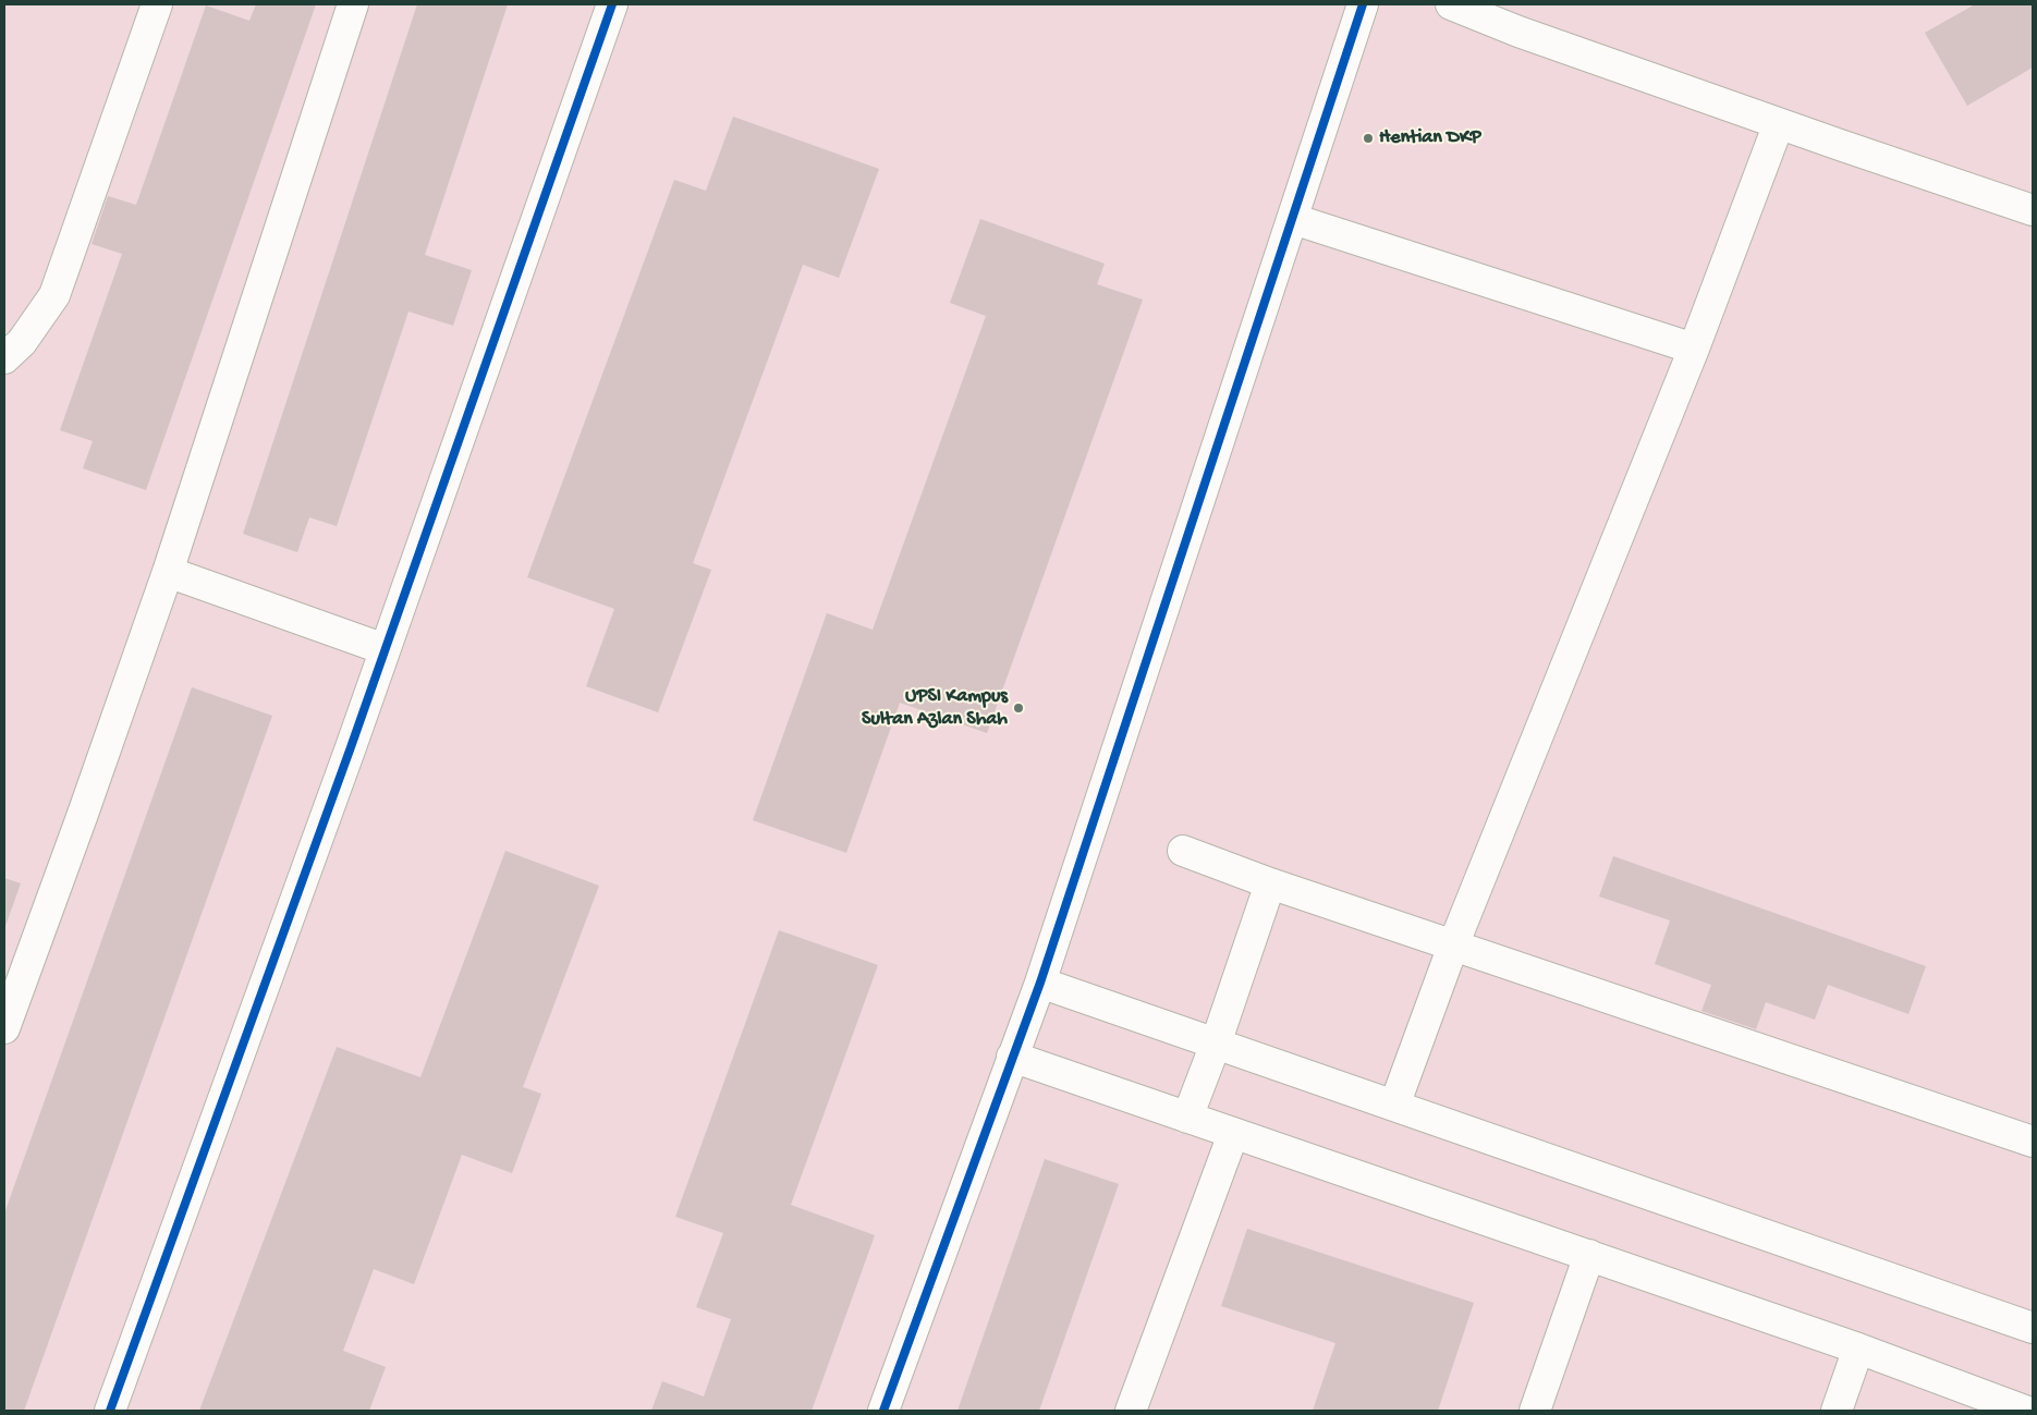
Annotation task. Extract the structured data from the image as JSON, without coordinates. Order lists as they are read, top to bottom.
{
  "places": ["Hentian DKP", "UPSI Kampus Sultan Azlan Shah"]
}
